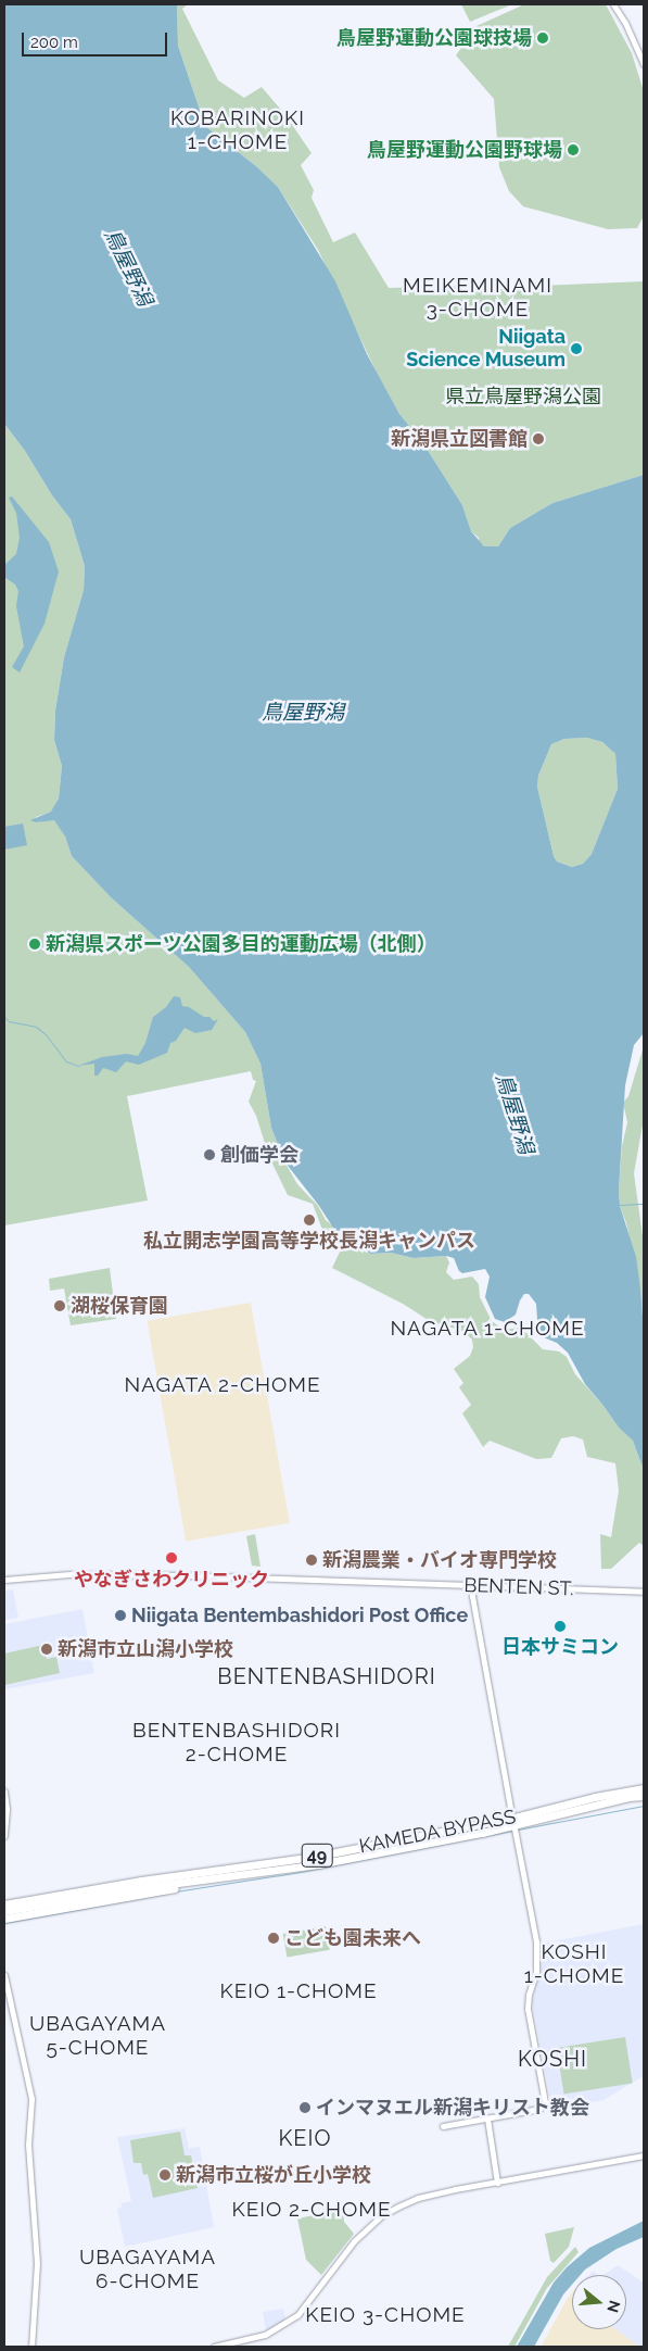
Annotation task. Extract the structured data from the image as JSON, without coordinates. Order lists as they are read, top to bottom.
{
  "streets": {
    "highway": ["KAMEDA BYPASS", "49"],
    "street": ["BENTEN ST."]
  },
  "districts": [
    "KOBARINOKI 1-CHOME",
    "MEIKEMINAMI 3-CHOME",
    "NAGATA 1-CHOME",
    "NAGATA 2-CHOME",
    "BENTENBASHIDORI",
    "BENTENBASHIDORI 2-CHOME",
    "KOSHI 1-CHOME",
    "KEIO 1-CHOME",
    "UBAGAYAMA 5-CHOME",
    "KOSHI",
    "KEIO",
    "KEIO 2-CHOME",
    "UBAGAYAMA 6-CHOME",
    "KEIO 3-CHOME"
  ],
  "water": ["鳥屋野潟"],
  "parks": ["県立鳥屋野潟公園"],
  "places": [
    "鳥屋野運動公園球技場",
    "鳥屋野運動公園野球場",
    "Niigata Science Museum",
    "新潟県立図書館",
    "新潟県スポーツ公園多目的運動広場（北側）",
    "創価学会",
    "私立開志学園高等学校長潟キャンパス",
    "湖桜保育園",
    "やなぎさわクリニック",
    "新潟農業・バイオ専門学校",
    "Niigata Bentembashidori Post Office",
    "日本サミコン",
    "新潟市立山潟小学校",
    "こども園未来へ",
    "インマヌエル新潟キリスト教会",
    "新潟市立桜が丘小学校"
  ],
  "scale_bar": "200 m",
  "north": "right"
}
